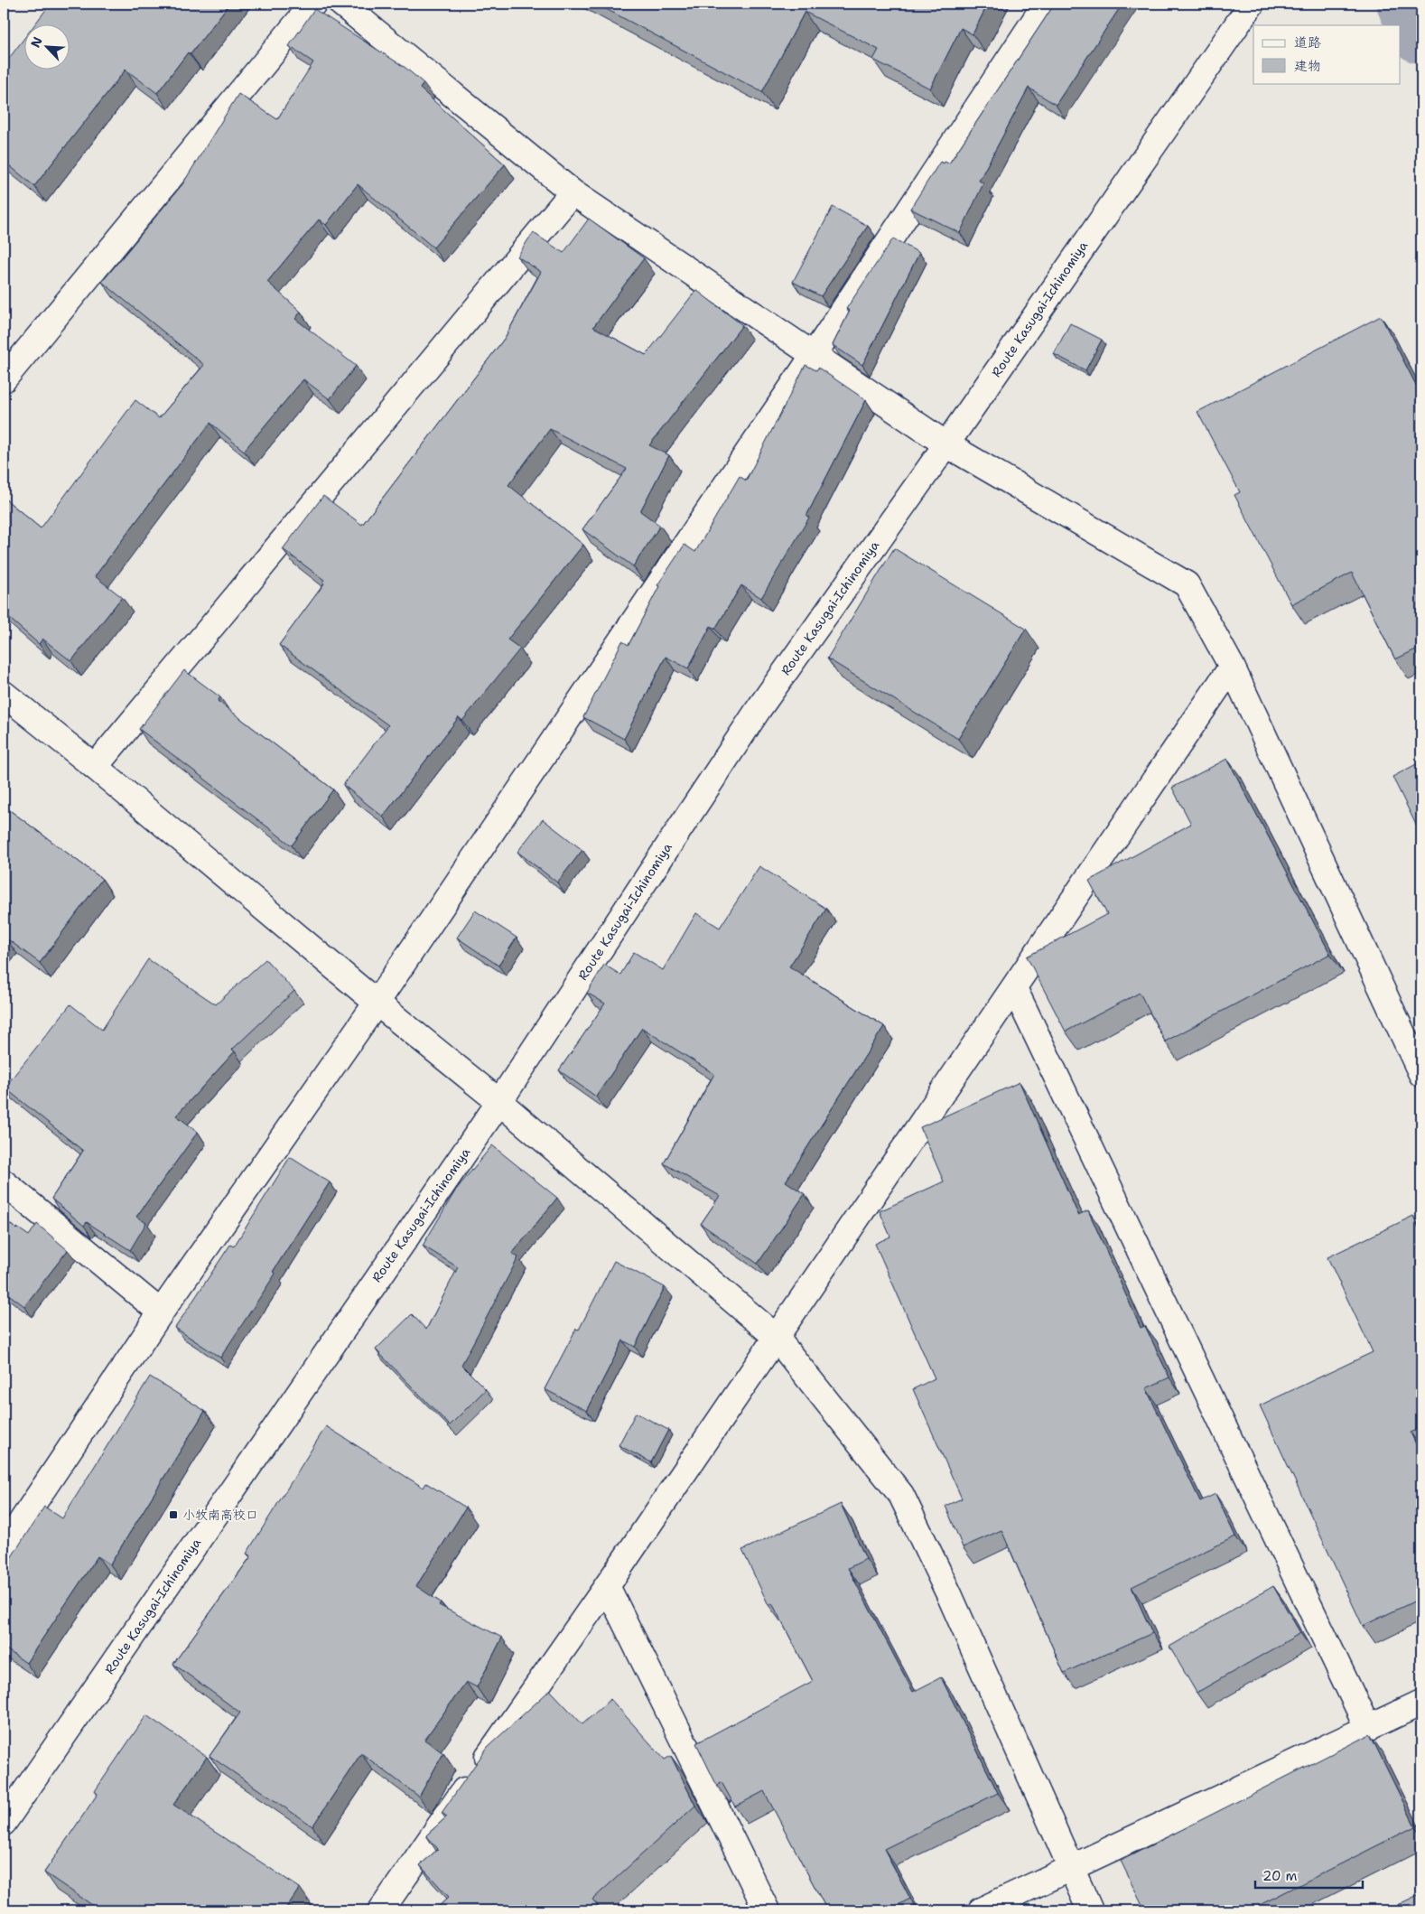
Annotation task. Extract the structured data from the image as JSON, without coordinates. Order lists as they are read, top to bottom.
{
  "streets": {
    "street": ["Route Kasugai-Ichinomiya"]
  },
  "places": {
    "transit": ["小牧南高校口"]
  },
  "legend": ["道路", "建物"],
  "scale_bar": "20 m",
  "north": "top left"
}
